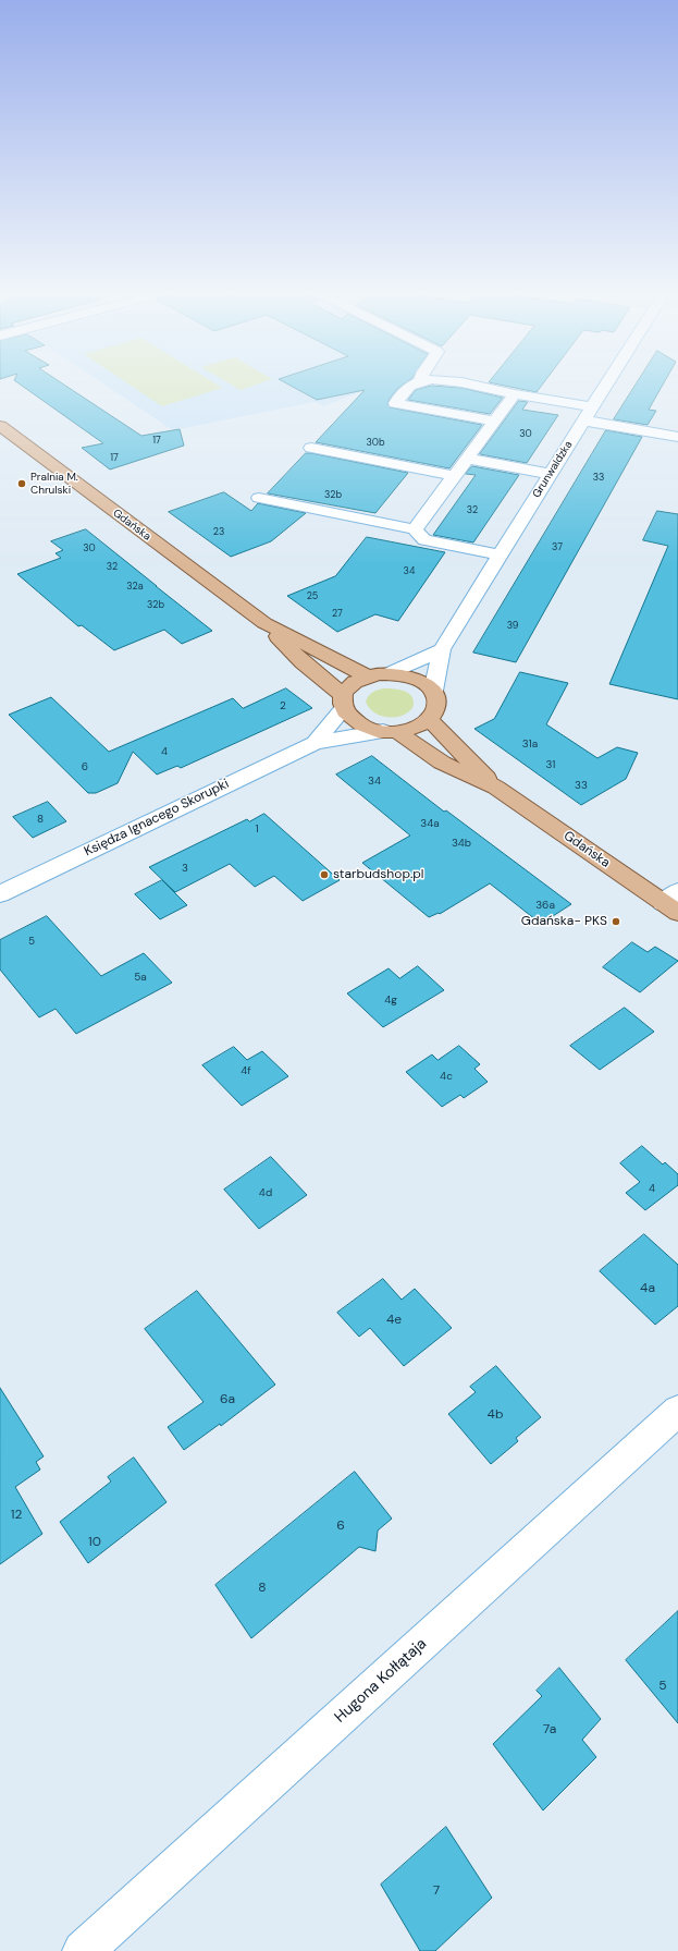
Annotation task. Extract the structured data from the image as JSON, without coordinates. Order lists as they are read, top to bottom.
{
  "streets": {
    "main road": ["Gdańska"],
    "street": ["Grunwaldzka", "Księdza Ignacego Skorupki", "Hugona Kołłątaja"]
  },
  "crossings": [
    ["Grunwaldzka", "Gdańska"],
    ["Grunwaldzka", "Księdza Ignacego Skorupki"],
    ["Gdańska", "Księdza Ignacego Skorupki"]
  ],
  "places": ["Pralnia M. Chrulski", "starbudshop.pl", "Gdańska- PKS"],
  "house_numbers": [
    "30",
    "17",
    "30b",
    "17",
    "33",
    "32b",
    "32",
    "23",
    "37",
    "30",
    "32",
    "34",
    "32a",
    "25",
    "32b",
    "27",
    "39",
    "2",
    "31a",
    "4",
    "31",
    "6",
    "34",
    "33",
    "8",
    "34a",
    "1",
    "34b",
    "3",
    "36a",
    "5",
    "5a",
    "4g",
    "4f",
    "4c",
    "4",
    "4d",
    "4a",
    "4e",
    "6a",
    "4b",
    "12",
    "6",
    "10",
    "8",
    "5",
    "7a",
    "7"
  ]
}
